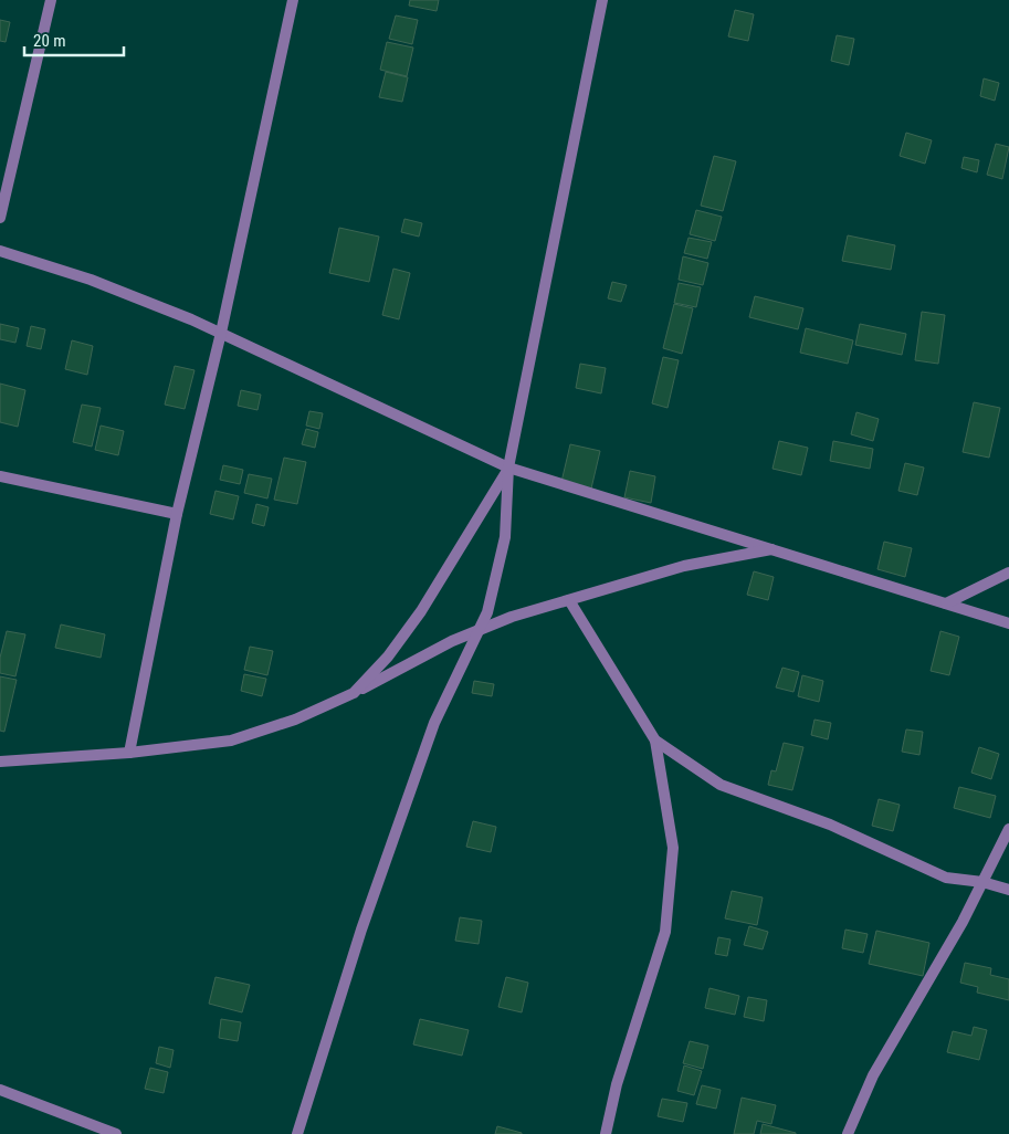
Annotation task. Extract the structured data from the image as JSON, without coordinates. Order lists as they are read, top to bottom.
{
  "scale_bar": "20 m"
}
